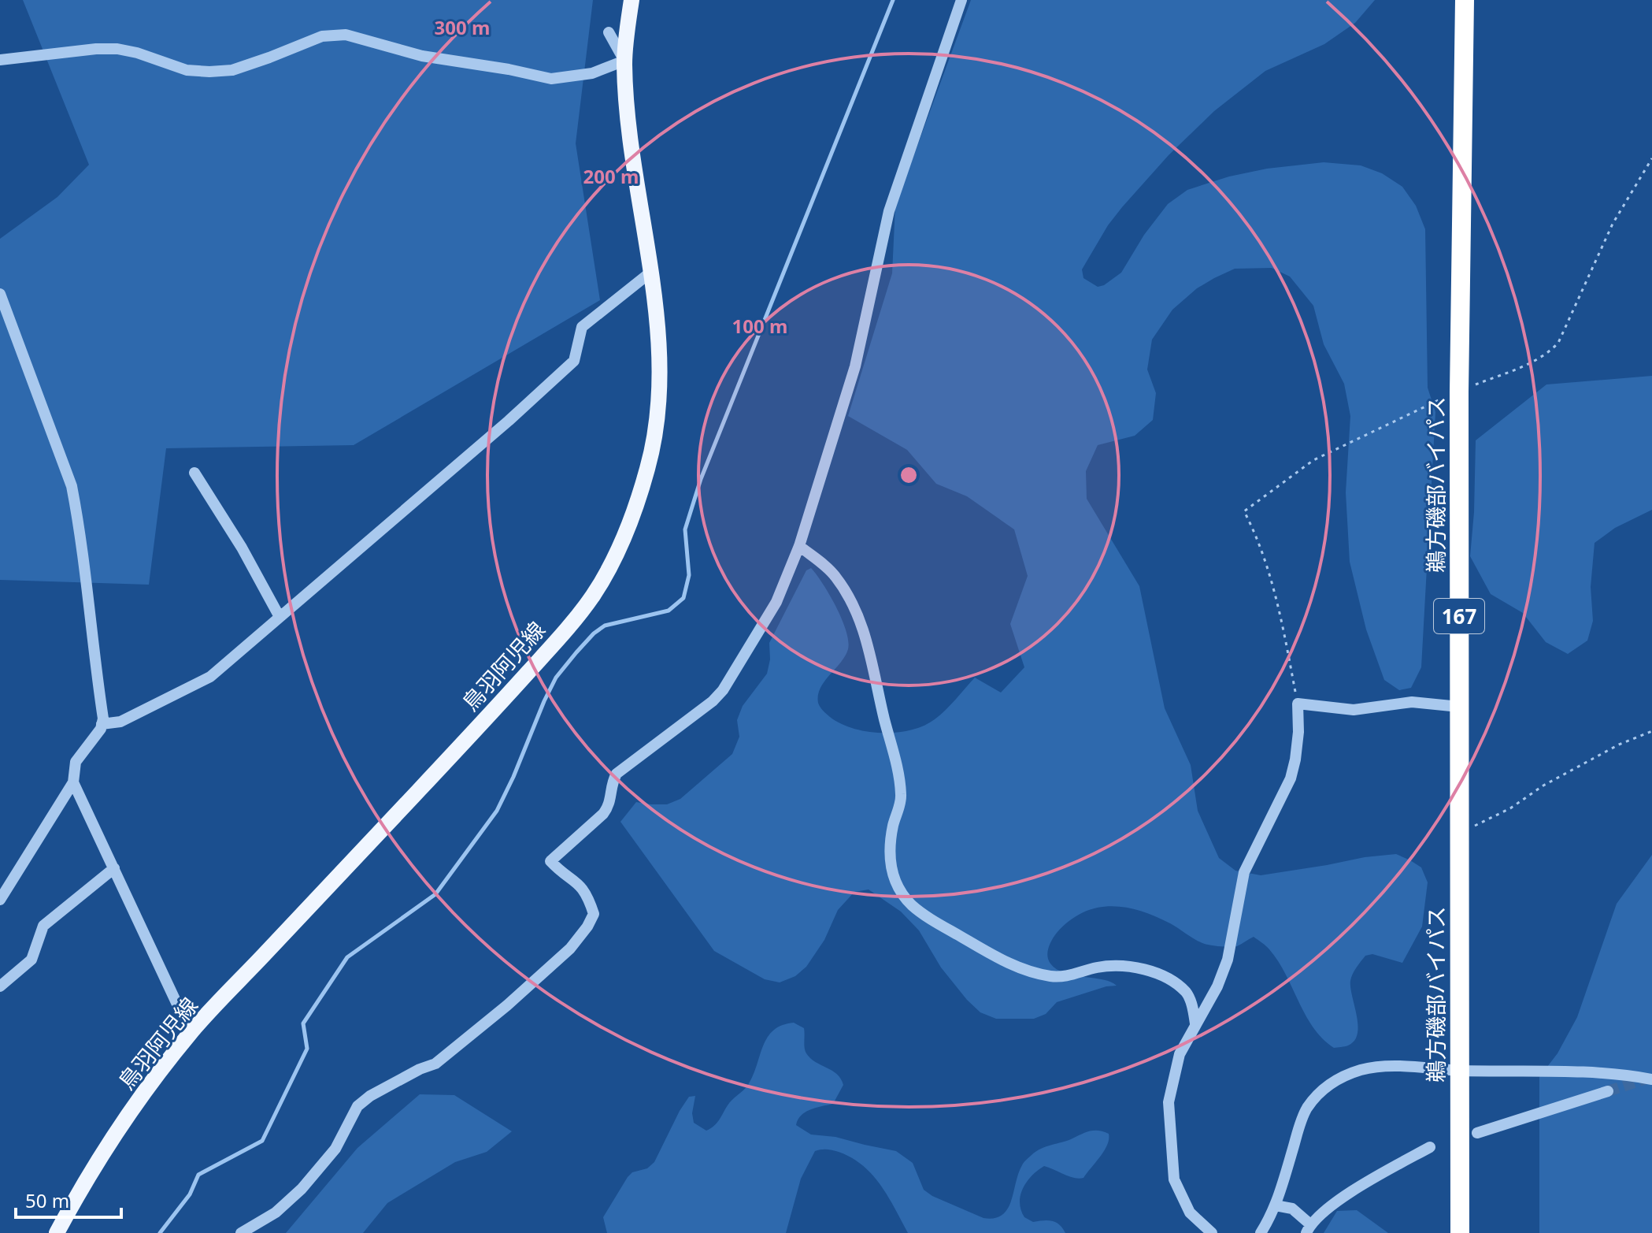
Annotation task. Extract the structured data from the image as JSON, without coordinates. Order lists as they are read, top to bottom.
{
  "streets": {
    "highway": ["鵜方磯部バイパス", "167"],
    "main road": ["鳥羽阿児線"]
  },
  "scale_bar": "50 m",
  "rings": ["300 m", "200 m", "100 m"]
}
